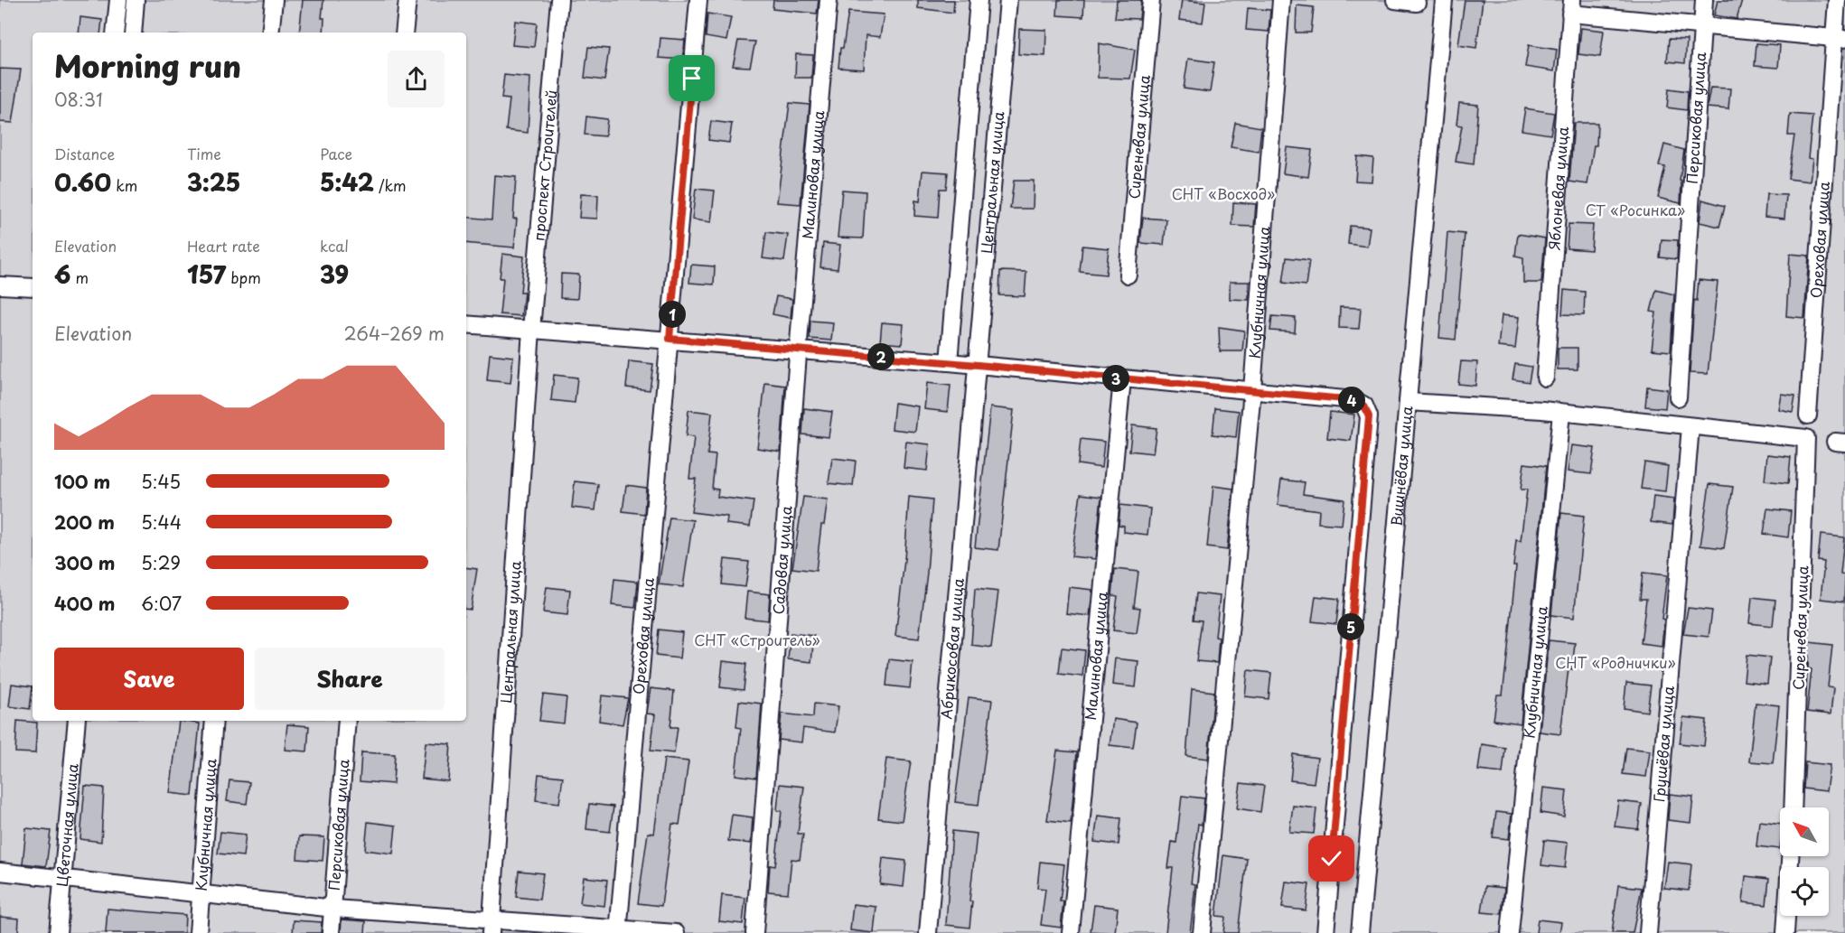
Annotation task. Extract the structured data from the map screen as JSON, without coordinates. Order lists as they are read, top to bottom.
{
  "streets": {
    "street": [
      "Персиковая улица",
      "Сиреневая улица",
      "проспект Строителей",
      "Малиновая улица",
      "Центральная улица",
      "Яблоневая улица",
      "Ореховая улица",
      "Клубничная улица",
      "Вишнёвая улица",
      "Садовая улица",
      "Абрикосовая улица",
      "Грушёвая улица",
      "Цветочная улица"
    ]
  },
  "crossings": [
    ["Сиреневая улица", "Грушёвая улица"],
    ["проспект Строителей", "Центральная улица"],
    ["Малиновая улица", "Садовая улица"],
    ["Центральная улица", "Абрикосовая улица"]
  ],
  "parks": [
    "СНТ «Восход»",
    "СТ «Росинка»",
    "СНТ «Строитель»",
    "СНТ «Роднички»"
  ],
  "north": "top left",
  "page": {
    "heading": ["Morning run", "08:31"],
    "stats": [
      ["Distance", "0.60 km"],
      ["Time", "3:25"],
      ["Pace", "5:42 /km"],
      ["Elevation", "6 m"],
      ["Heart rate", "157 bpm"],
      ["kcal", "39"]
    ],
    "pins": [
      "1",
      "2",
      "3",
      "4",
      "5"
    ],
    "chart": ["Elevation", "264–269 m"],
    "list": [
      {
        "name": "100 m",
        "note": "5:45"
      },
      {
        "name": "200 m",
        "note": "5:44"
      },
      {
        "name": "300 m",
        "note": "5:29"
      },
      {
        "name": "400 m",
        "note": "6:07"
      }
    ],
    "buttons": ["Save", "Share"]
  }
}
